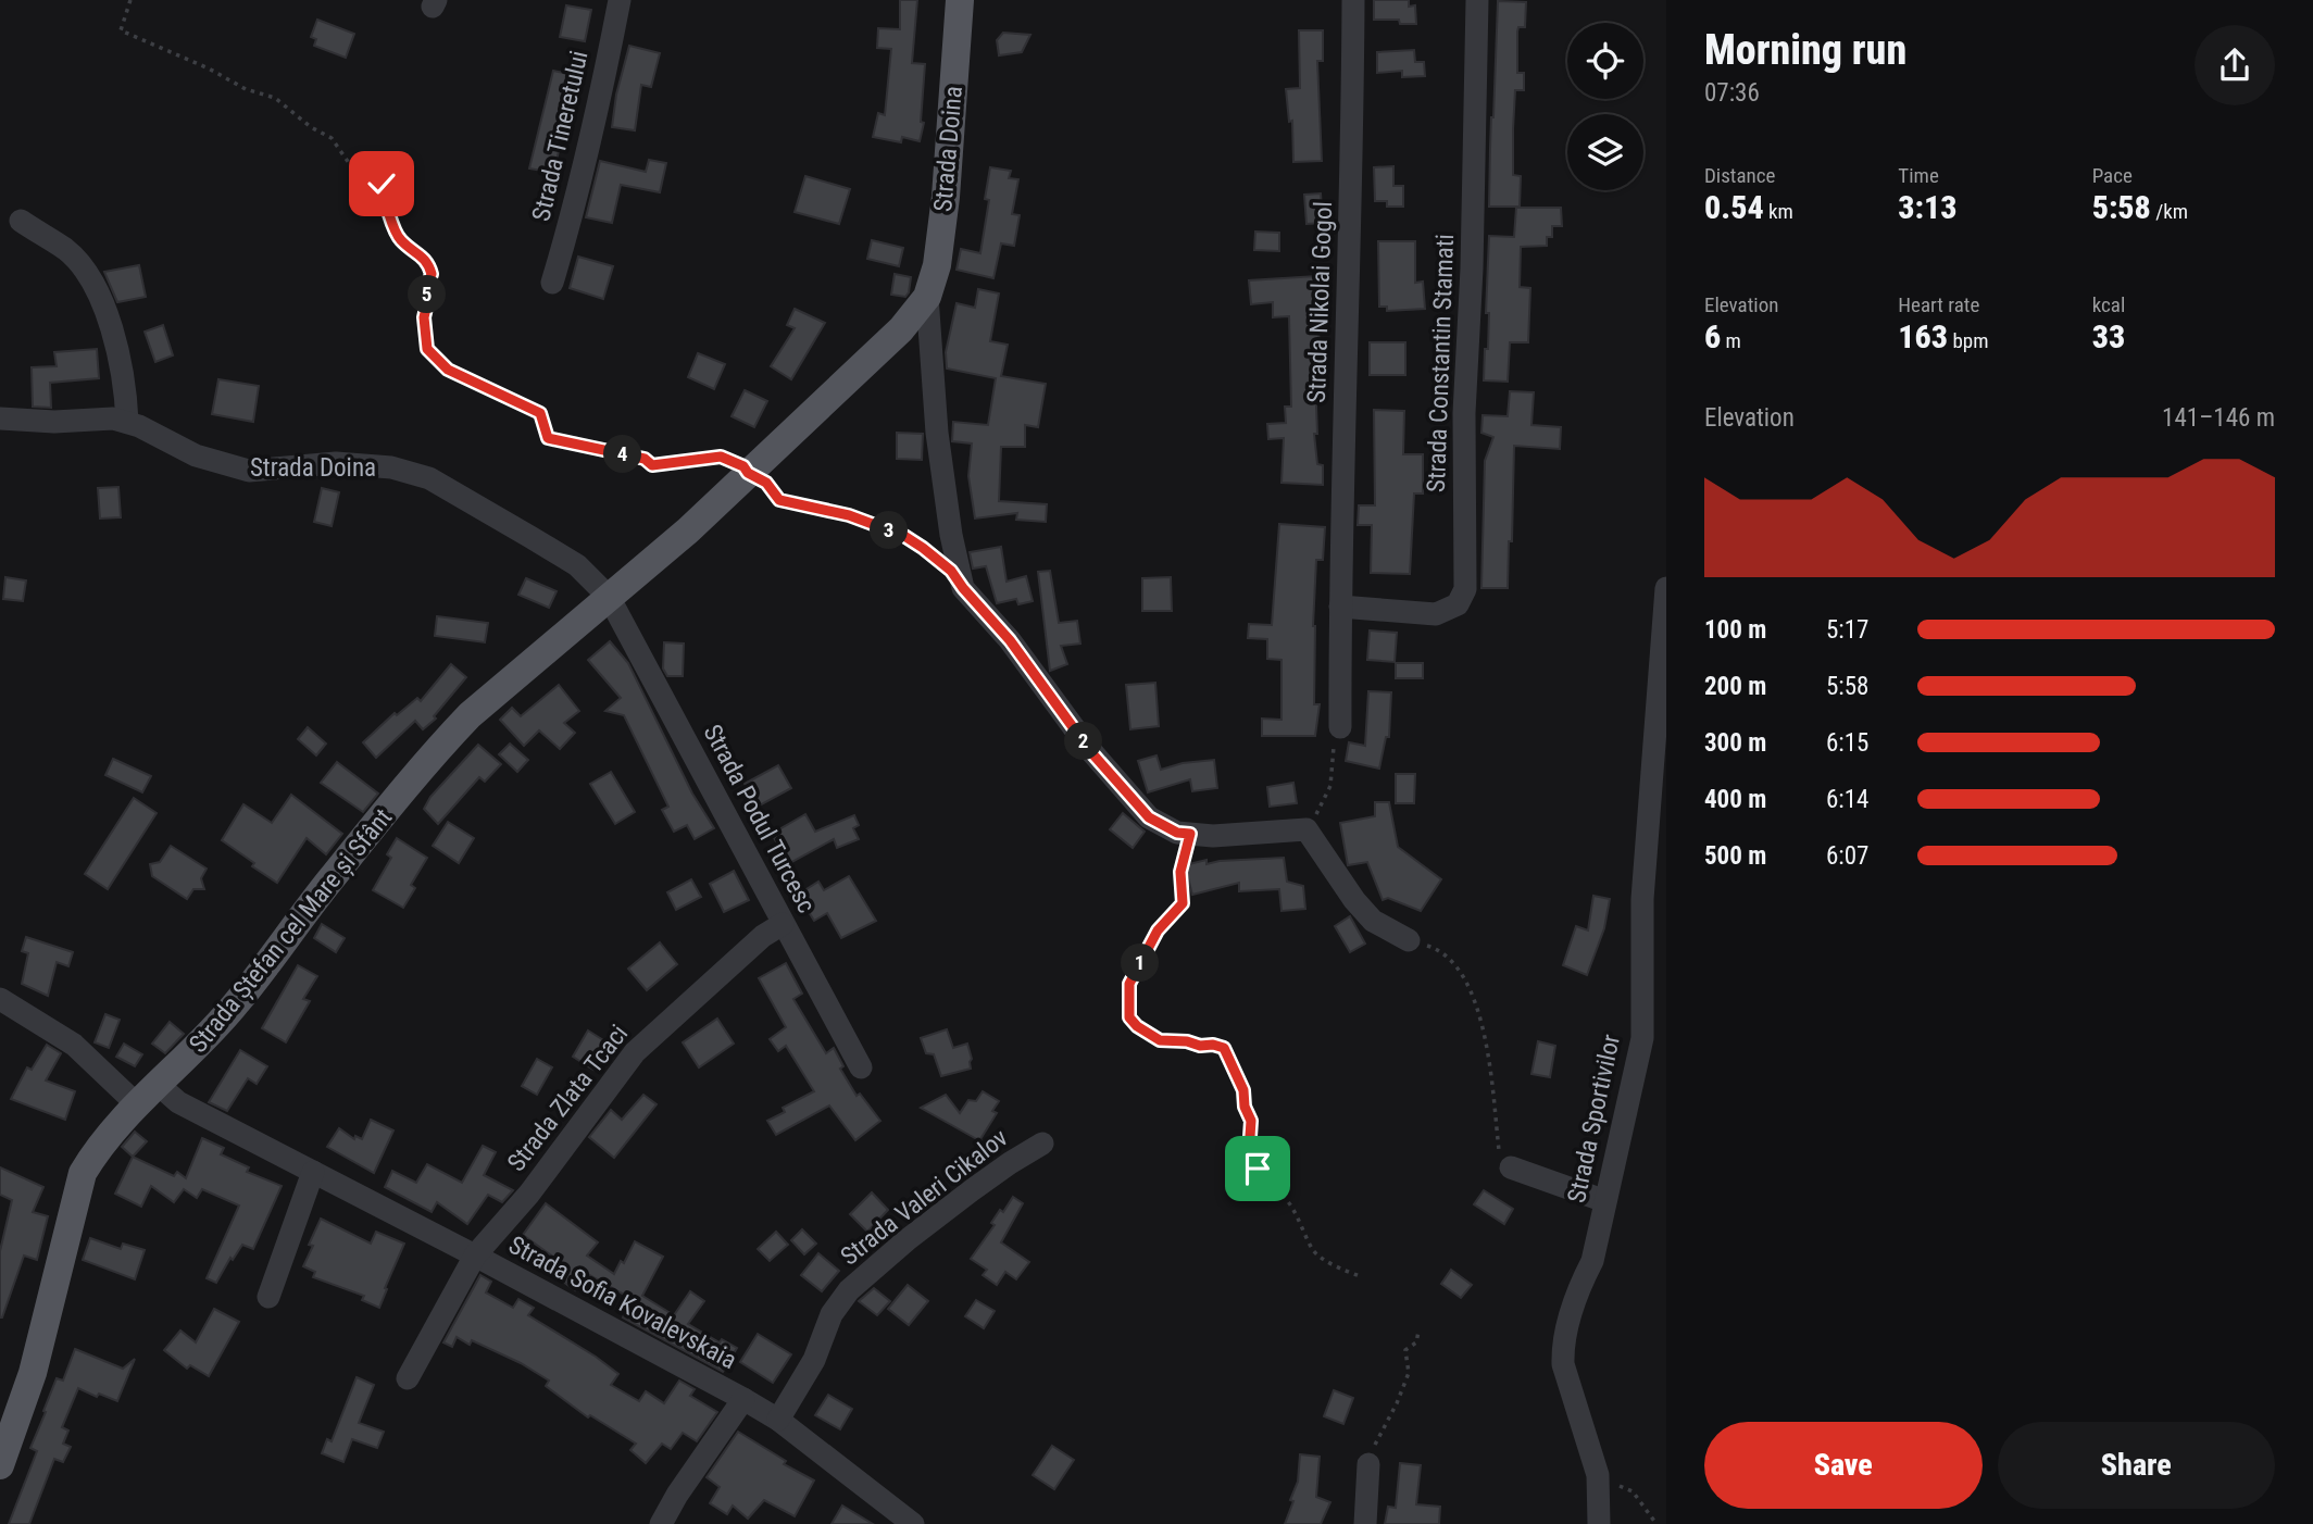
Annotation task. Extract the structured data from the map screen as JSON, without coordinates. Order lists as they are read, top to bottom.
{
  "streets": {
    "main road": ["Strada Doina", "Strada Ștefan cel Mare și Sfânt"],
    "street": [
      "Strada Tineretului",
      "Strada Nikolai Gogol",
      "Strada Constantin Stamati",
      "Strada Podul Turcesc",
      "Strada Zlata Tcaci",
      "Strada Sportivilor",
      "Strada Valeri Cikalov",
      "Strada Sofia Kovalevskaia"
    ]
  },
  "crossings": [
    ["Strada Doina", "Strada Podul Turcesc"],
    ["Strada Doina", "Strada Ștefan cel Mare și Sfânt"],
    ["Strada Nikolai Gogol", "Strada Constantin Stamati"],
    ["Strada Podul Turcesc", "Strada Ștefan cel Mare și Sfânt"],
    ["Strada Podul Turcesc", "Strada Zlata Tcaci"],
    ["Strada Ștefan cel Mare și Sfânt", "Strada Sofia Kovalevskaia"],
    ["Strada Zlata Tcaci", "Strada Sofia Kovalevskaia"],
    ["Strada Valeri Cikalov", "Strada Sofia Kovalevskaia"]
  ],
  "page": {
    "heading": ["Morning run", "07:36"],
    "stats": [
      ["Distance", "0.54 km"],
      ["Time", "3:13"],
      ["Pace", "5:58 /km"],
      ["Elevation", "6 m"],
      ["Heart rate", "163 bpm"],
      ["kcal", "33"]
    ],
    "pins": [
      "5",
      "4",
      "3",
      "2",
      "1"
    ],
    "chart": ["Elevation", "141–146 m"],
    "list": [
      {
        "name": "100 m",
        "note": "5:17"
      },
      {
        "name": "200 m",
        "note": "5:58"
      },
      {
        "name": "300 m",
        "note": "6:15"
      },
      {
        "name": "400 m",
        "note": "6:14"
      },
      {
        "name": "500 m",
        "note": "6:07"
      }
    ],
    "buttons": ["Save", "Share"]
  }
}
